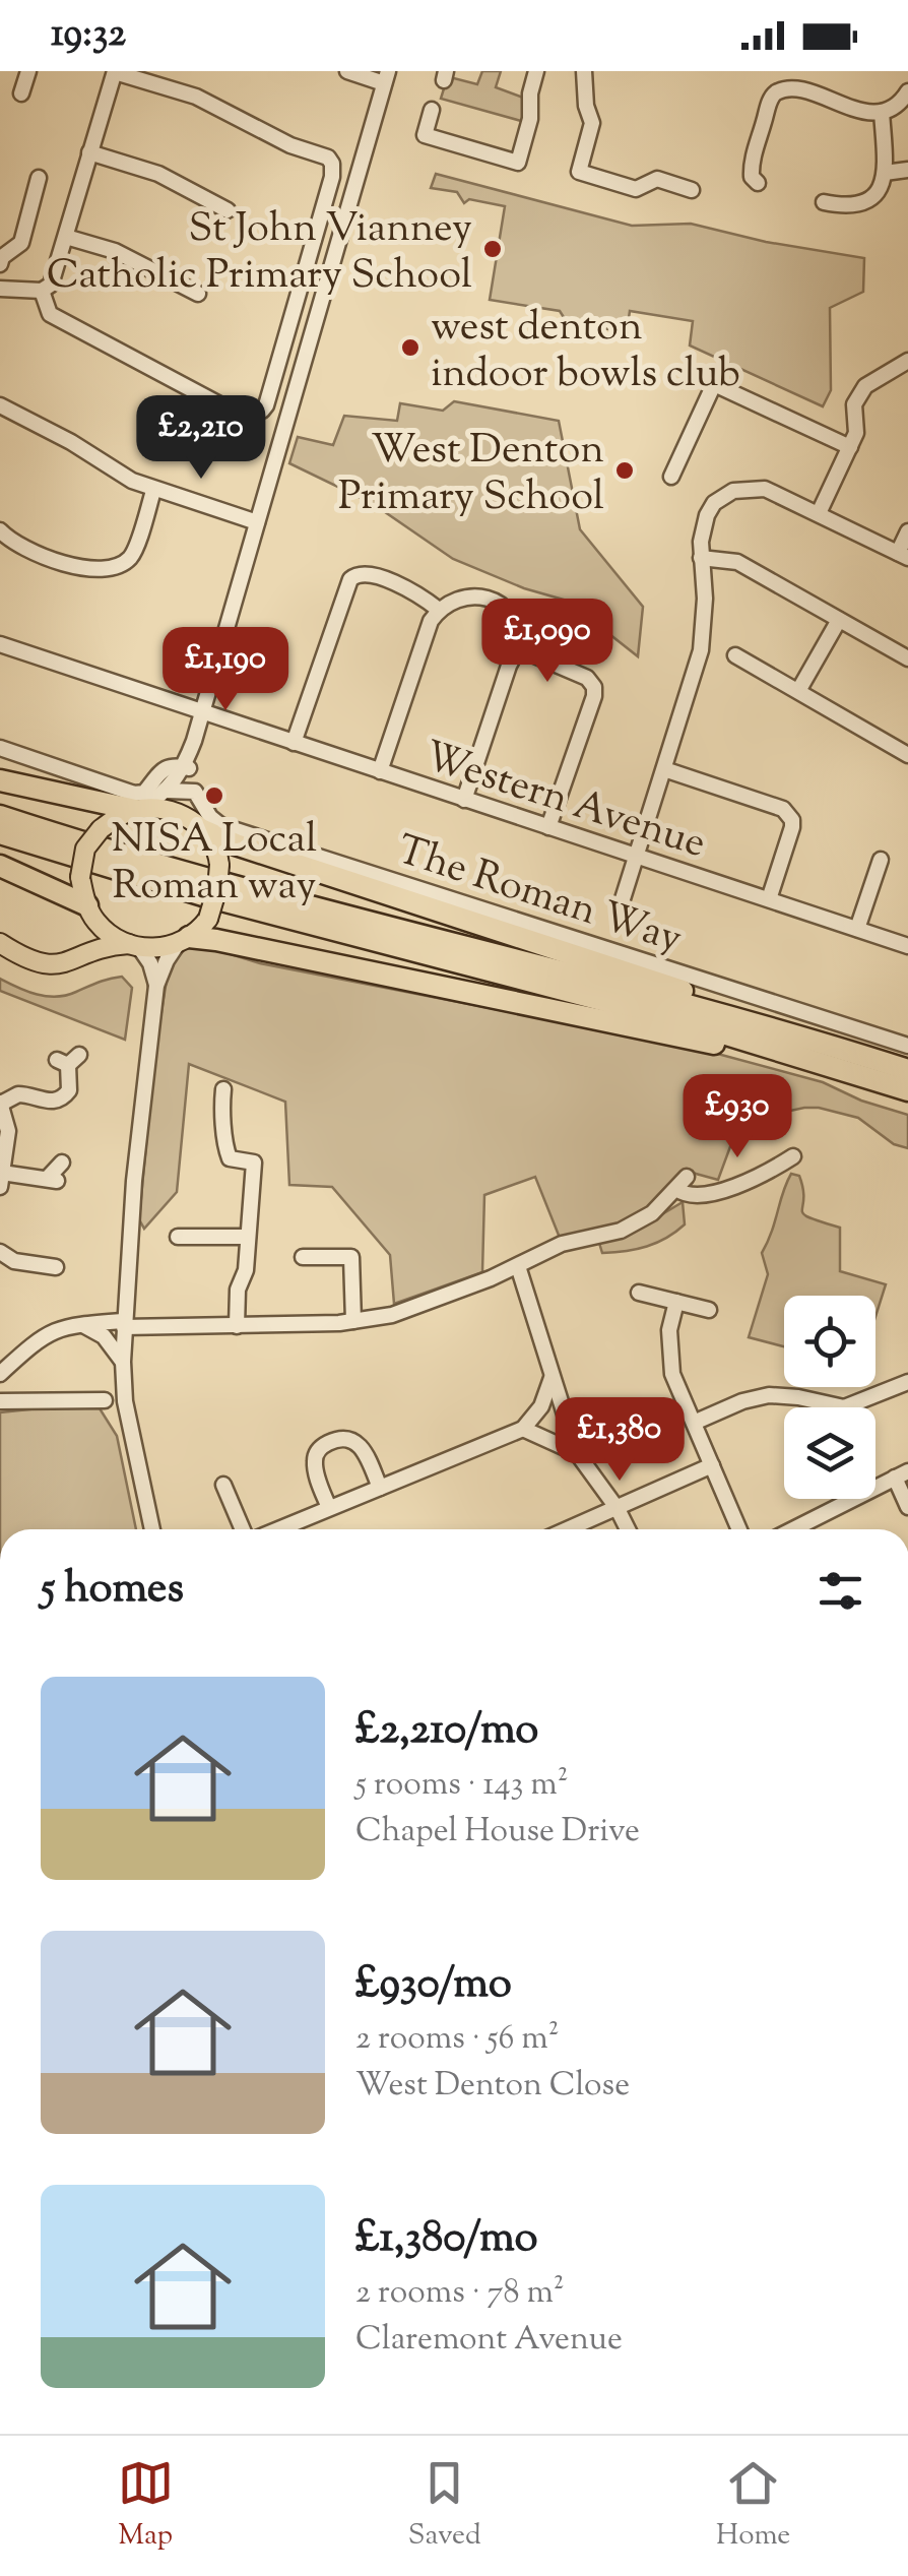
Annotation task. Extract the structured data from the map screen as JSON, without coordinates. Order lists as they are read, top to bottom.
{
  "streets": {
    "street": ["Western Avenue", "The Roman Way"]
  },
  "places": [
    "St John Vianney Catholic Primary School",
    "west denton indoor bowls club",
    "West Denton Primary School",
    "NISA Local Roman way"
  ],
  "page": {
    "status": "19:32",
    "price": [
      "£2,210",
      "£1,090",
      "£1,190",
      "£930",
      "£1,380"
    ],
    "heading": "5 homes",
    "list": [
      {
        "name": "£2,210/mo",
        "note": "5 rooms · 143 m² · Chapel House Drive"
      },
      {
        "name": "£930/mo",
        "note": "2 rooms · 56 m² · West Denton Close"
      },
      {
        "name": "£1,380/mo",
        "note": "2 rooms · 78 m² · Claremont Avenue"
      }
    ],
    "tabs": ["Map", "Saved", "Home"]
  }
}
